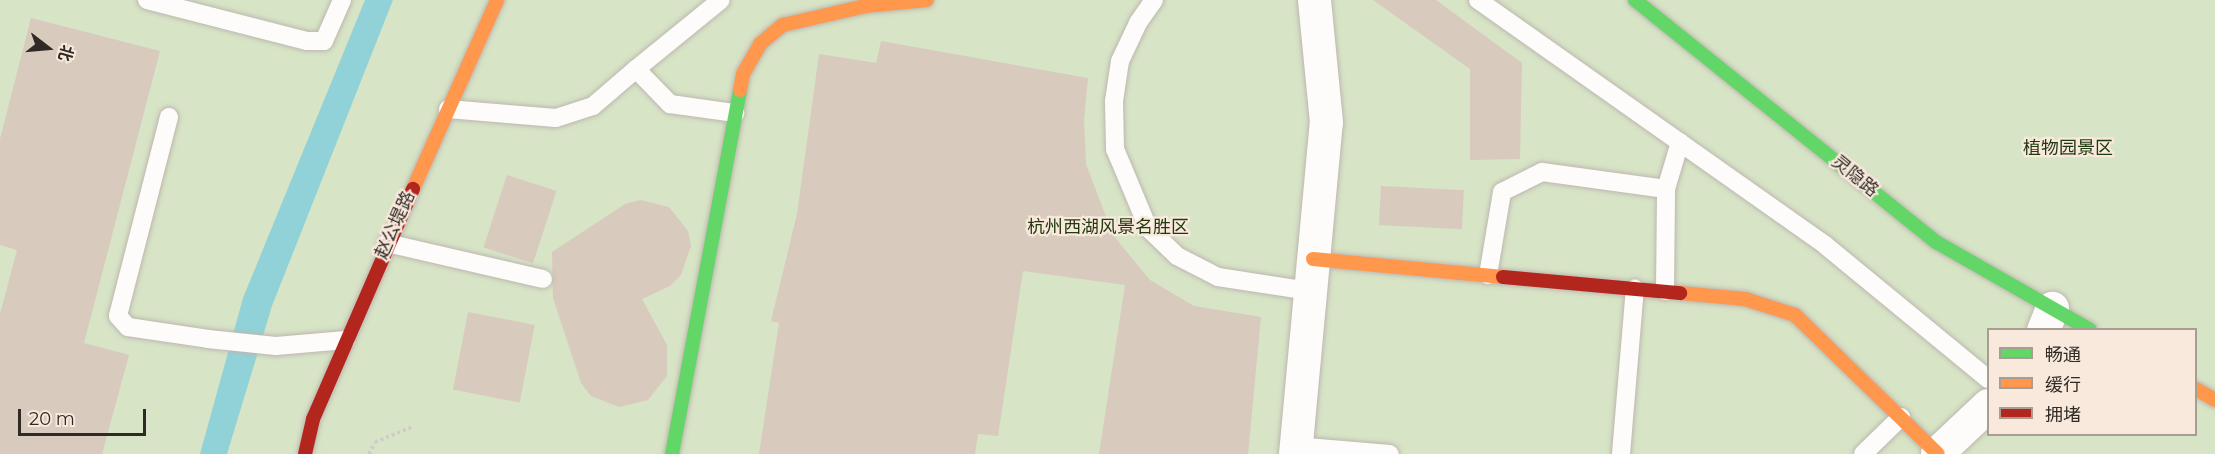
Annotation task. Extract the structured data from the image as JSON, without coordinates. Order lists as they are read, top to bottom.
{
  "streets": {
    "street": ["灵隐路", "赵公堤路"]
  },
  "parks": ["植物园景区", "杭州西湖风景名胜区"],
  "legend": ["畅通", "缓行", "拥堵"],
  "scale_bar": "20 m",
  "north": "right"
}
